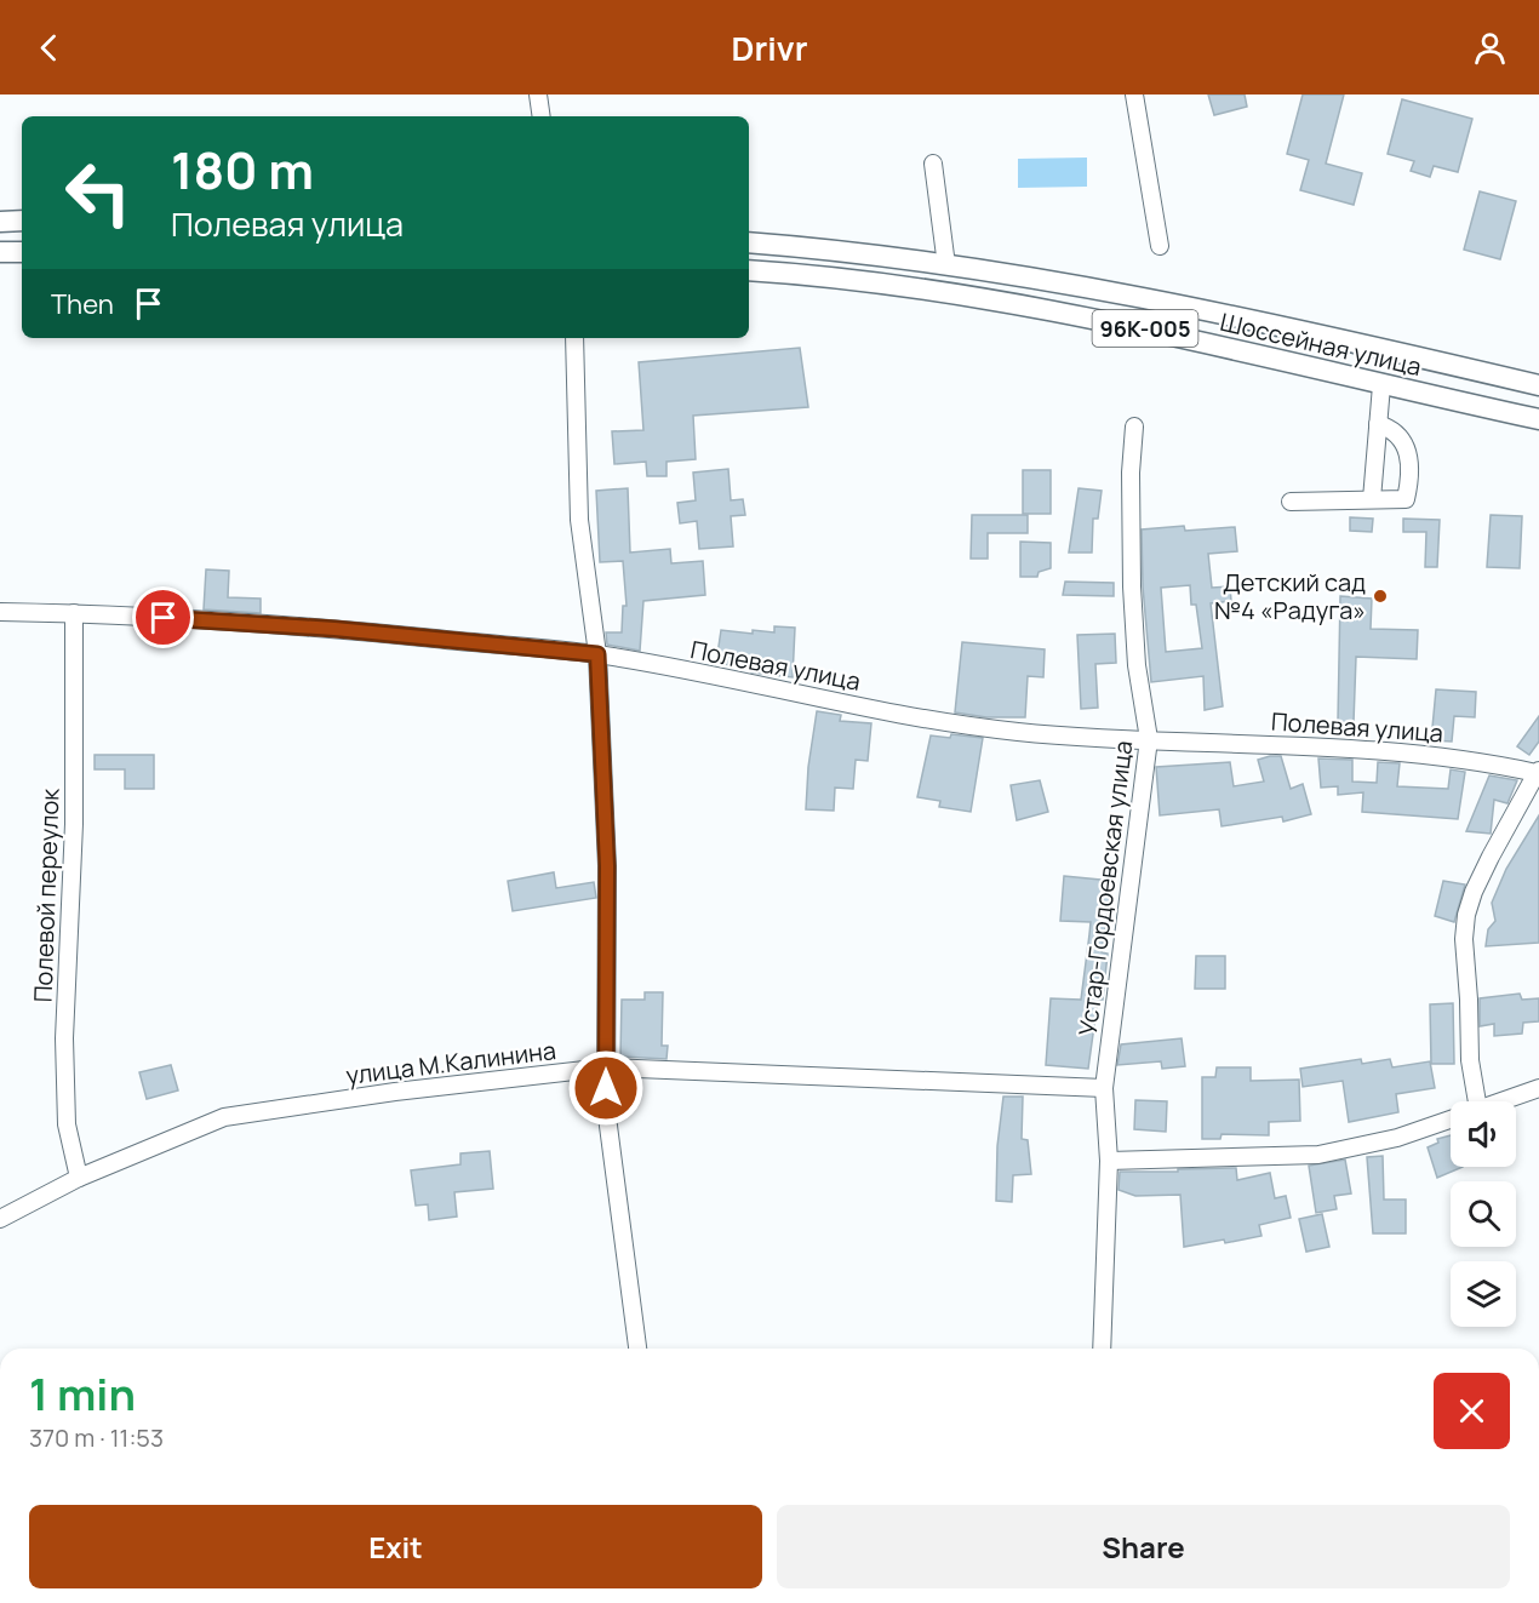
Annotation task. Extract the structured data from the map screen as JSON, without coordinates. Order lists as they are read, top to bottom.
{
  "streets": {
    "main road": ["96К-005", "Шоссейная улица"],
    "street": [
      "Полевая улица",
      "Устар-Гордоевская улица",
      "Полевой переулок",
      "улица М.Калинина"
    ]
  },
  "crossings": [
    ["Полевая улица", "Устар-Гордоевская улица"],
    ["Полевая улица", "Полевой переулок"],
    ["Устар-Гордоевская улица", "улица М.Калинина"],
    ["Полевой переулок", "улица М.Калинина"]
  ],
  "places": ["Детский сад №4 «Радуга»"],
  "page": {
    "header": "Drivr",
    "turn": ["180 m", "Полевая улица"],
    "then": "Then",
    "heading": ["1 min", "370 m · 11:53"],
    "buttons": ["Exit", "Share"]
  }
}
